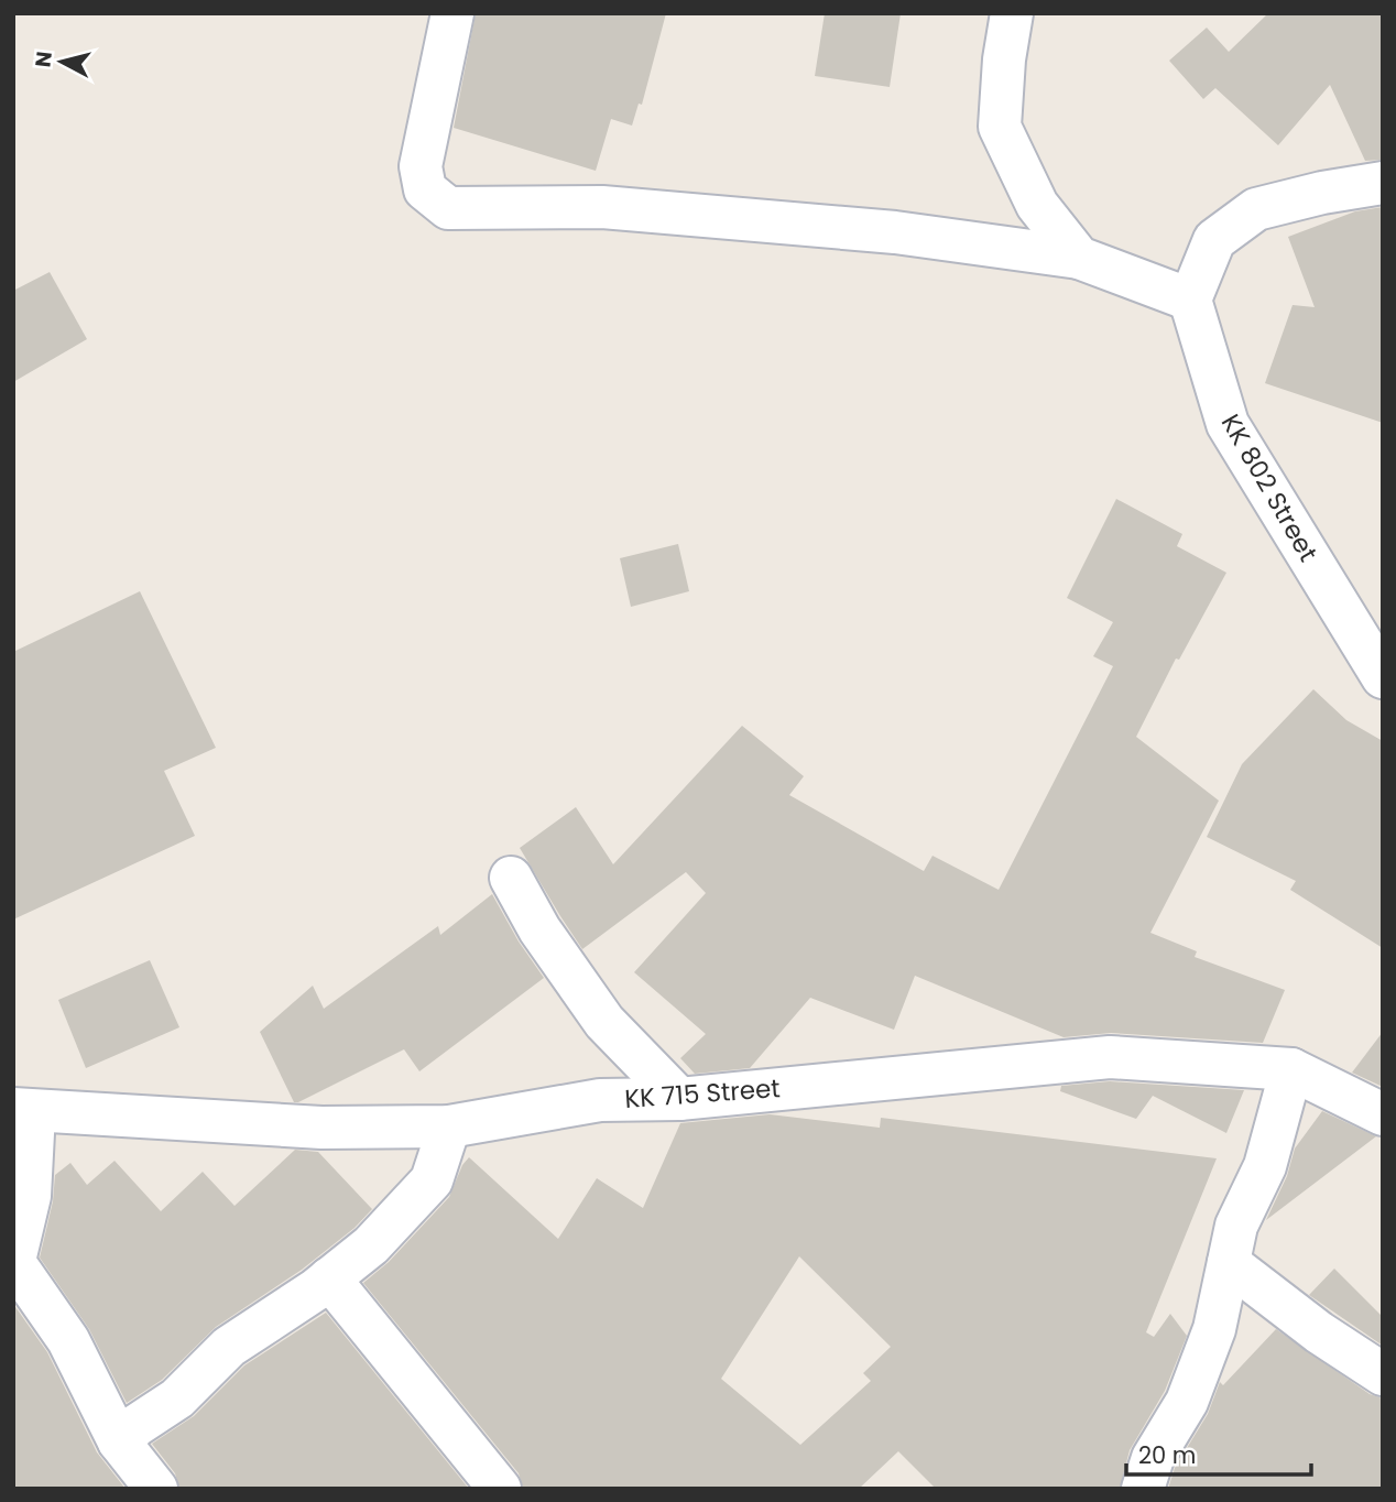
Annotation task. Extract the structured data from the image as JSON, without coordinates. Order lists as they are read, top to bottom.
{
  "streets": {
    "street": ["KK 802 Street", "KK 715 Street"]
  },
  "scale_bar": "20 m",
  "north": "left"
}
